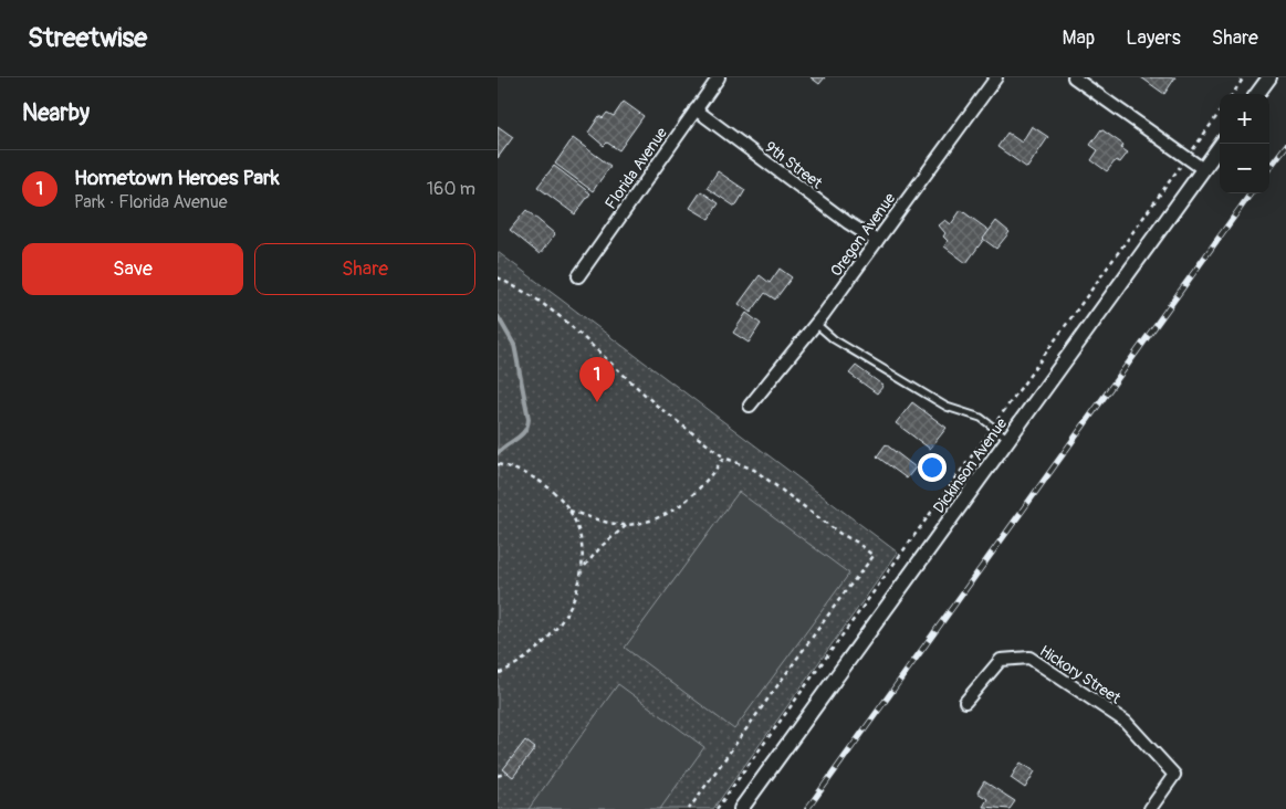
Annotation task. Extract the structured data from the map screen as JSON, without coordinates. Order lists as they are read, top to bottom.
{
  "streets": {
    "street": [
      "9th Street",
      "Florida Avenue",
      "Oregon Avenue",
      "Dickinson Avenue",
      "Hickory Street"
    ]
  },
  "crossings": [
    ["9th Street", "Florida Avenue"],
    ["9th Street", "Oregon Avenue"]
  ],
  "page": {
    "header": "Streetwise",
    "nav": ["Map", "Layers", "Share"],
    "heading": "Nearby",
    "map_buttons": ["+", "−"],
    "list": [
      {
        "mark": "1",
        "name": "Hometown Heroes Park",
        "note": "Park · Florida Avenue",
        "value": "160 m"
      }
    ],
    "buttons": ["Save", "Share"],
    "pins": "1"
  }
}
